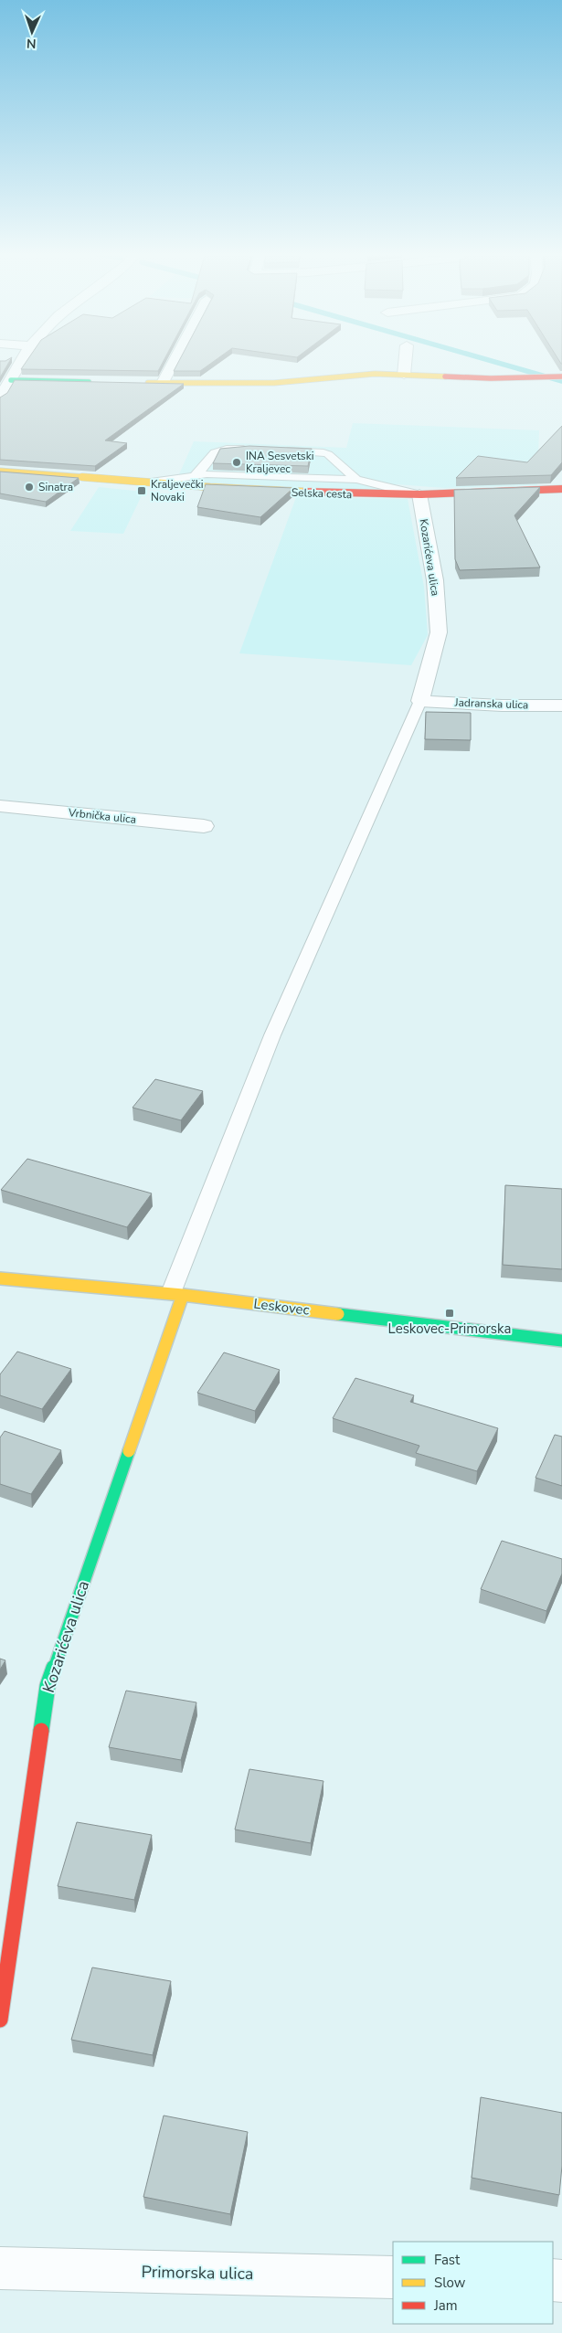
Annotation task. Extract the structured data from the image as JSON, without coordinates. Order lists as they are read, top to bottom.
{
  "streets": {
    "street": [
      "Selska cesta",
      "Kozarićeva ulica",
      "Jadranska ulica",
      "Vrbnička ulica",
      "Leskovec",
      "Primorska ulica"
    ]
  },
  "crossings": [
    ["Selska cesta", "Kozarićeva ulica"],
    ["Kozarićeva ulica", "Jadranska ulica"],
    ["Kozarićeva ulica", "Leskovec"]
  ],
  "places": {
    "other": ["INA Sesvetski Kraljevec", "Sinatra"],
    "transit": ["Kraljevečki Novaki", "Leskovec-Primorska"]
  },
  "legend": ["Fast", "Slow", "Jam"],
  "north": "bottom"
}
